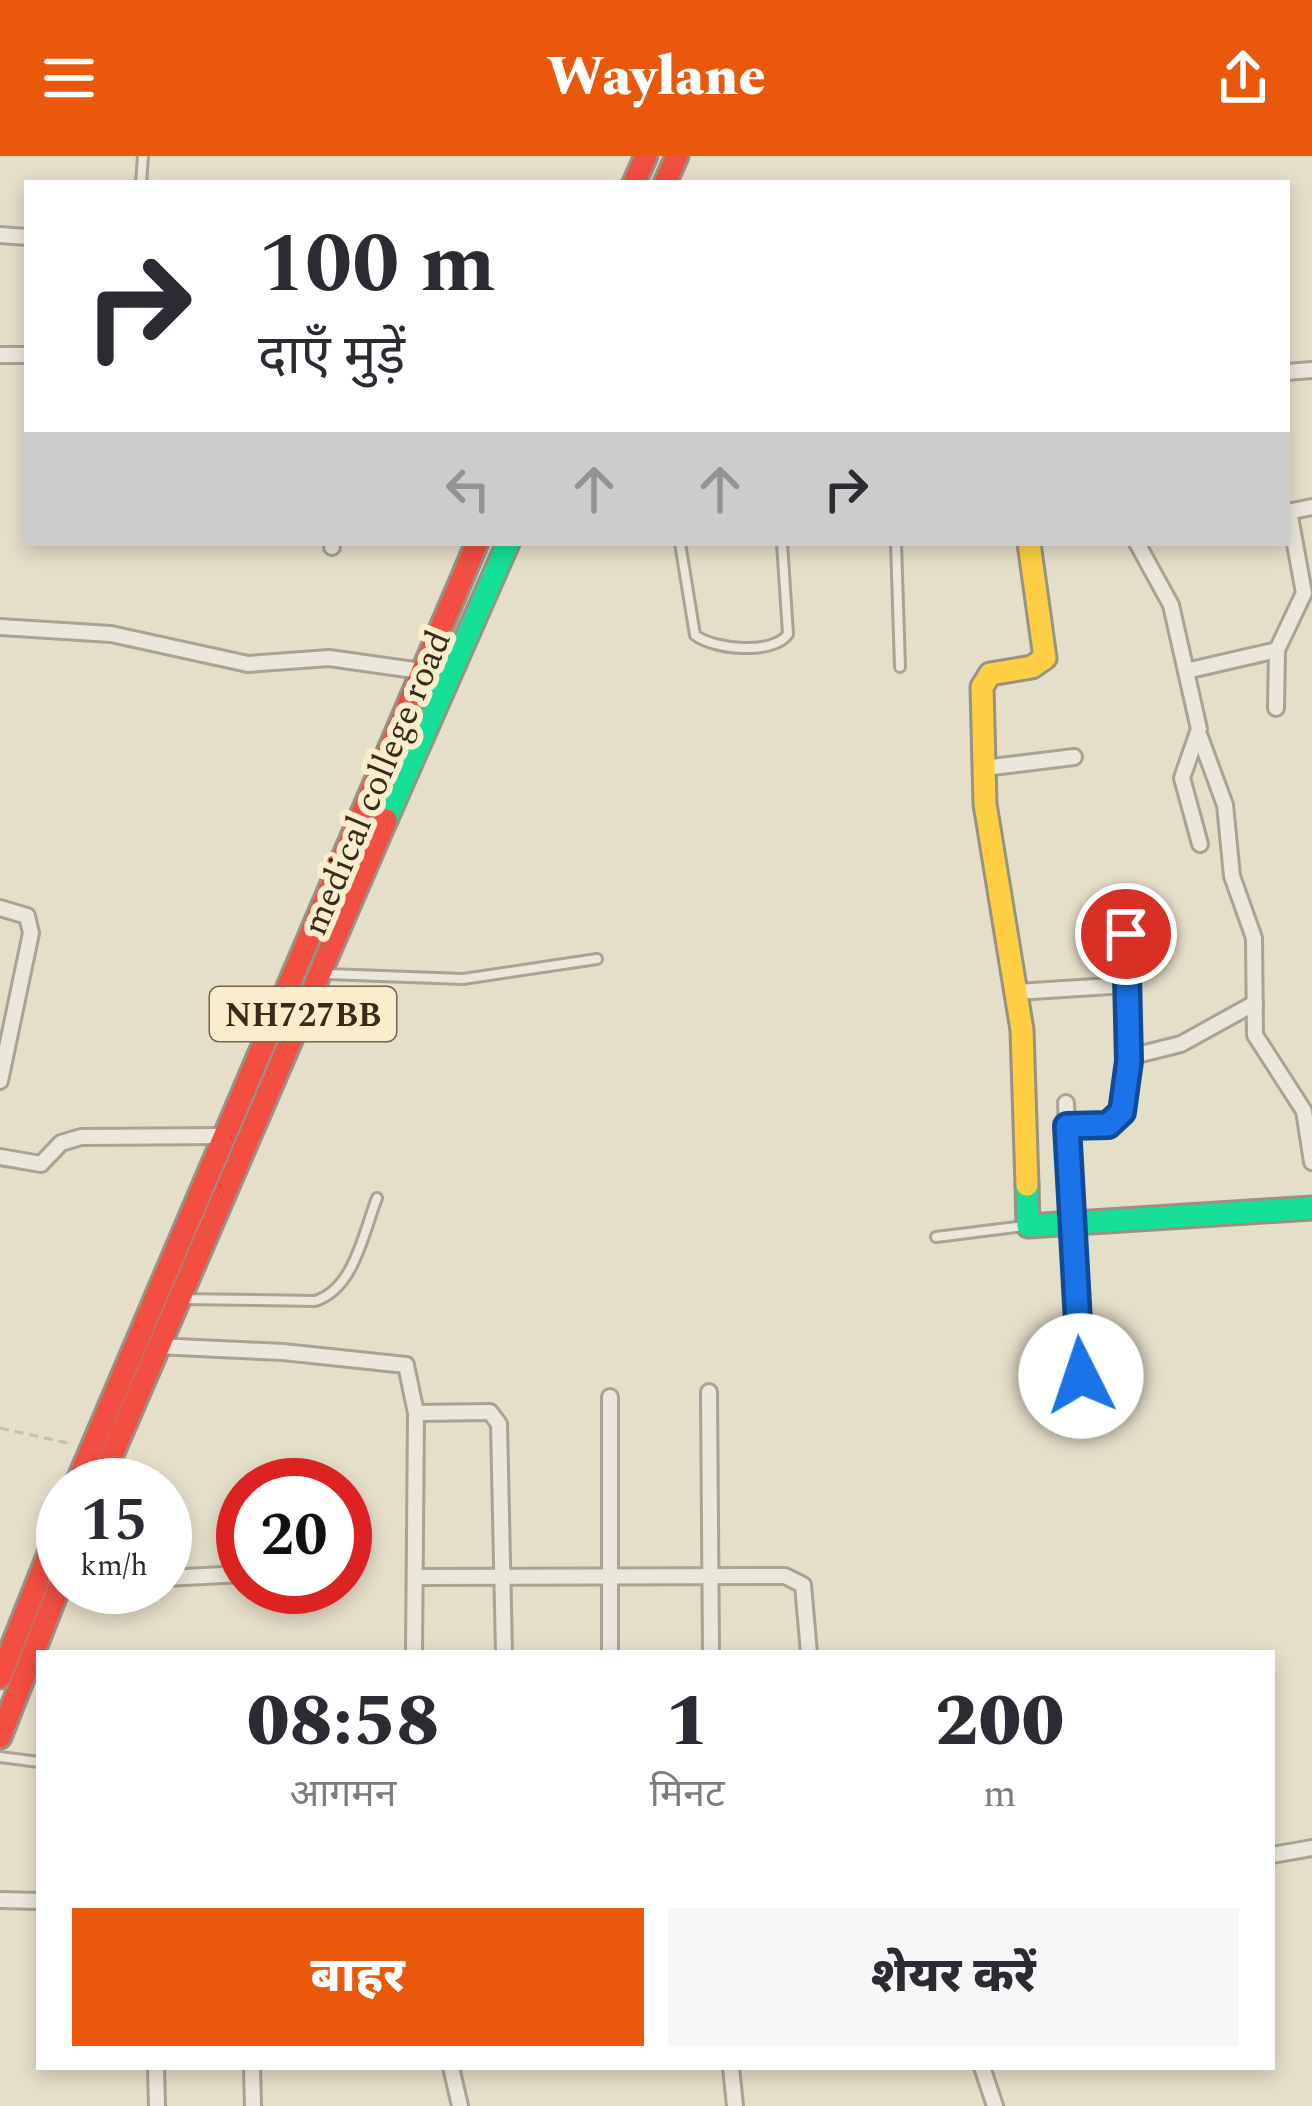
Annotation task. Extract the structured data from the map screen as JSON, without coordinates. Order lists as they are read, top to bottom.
{
  "streets": {
    "main road": ["medical college road", "NH727BB"]
  },
  "crossings": [
    ["medical college road", "NH727BB"]
  ],
  "page": {
    "header": "Waylane",
    "turn": ["100 m", "दाएँ मुड़ें"],
    "speed": "15 km/h",
    "limit": "20",
    "eta": [
      "08:58",
      "आगमन",
      "1",
      "मिनट",
      "200",
      "m"
    ],
    "buttons": ["बाहर", "शेयर करें"]
  }
}
